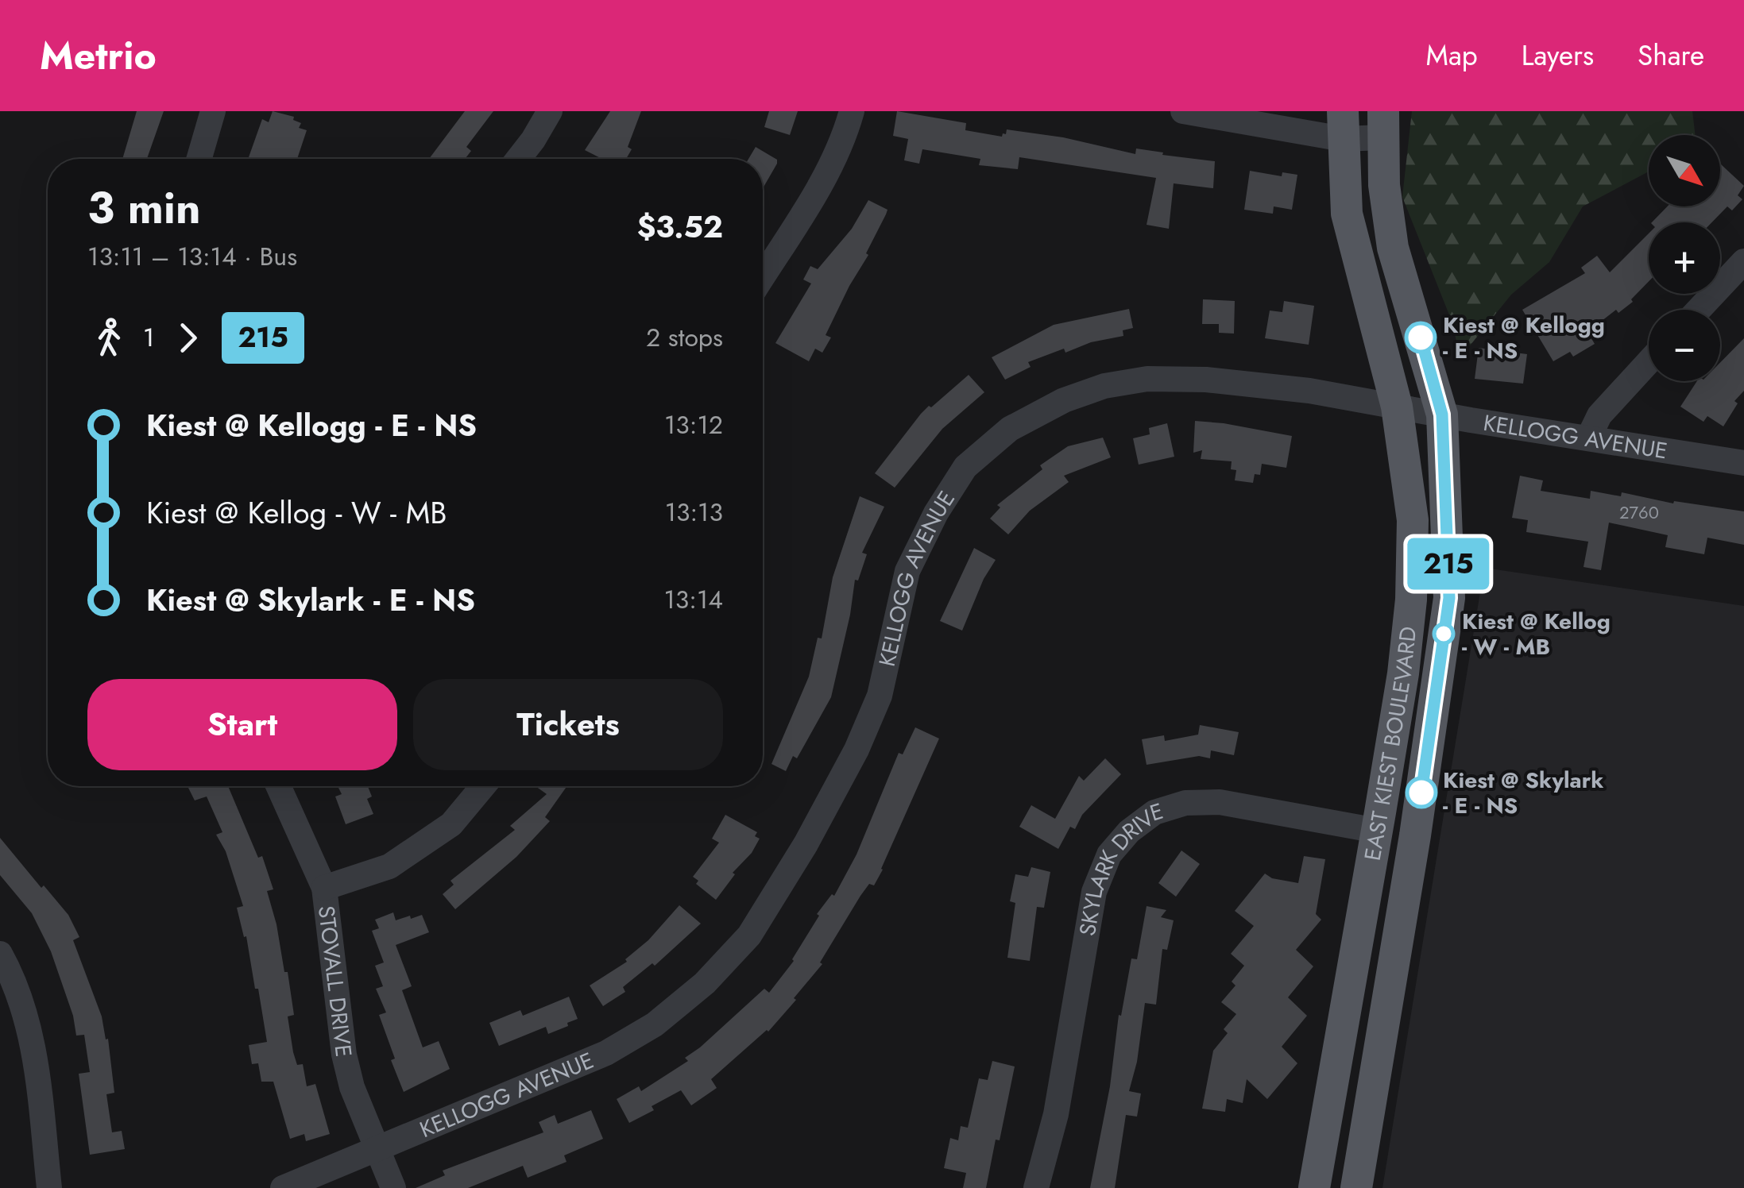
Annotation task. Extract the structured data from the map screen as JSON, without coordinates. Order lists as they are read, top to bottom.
{
  "streets": {
    "main road": ["EAST KIEST BOULEVARD", "SKYLARK DRIVE"],
    "street": ["KELLOGG AVENUE", "STOVALL DRIVE"]
  },
  "crossings": [
    ["KELLOGG AVENUE", "EAST KIEST BOULEVARD"],
    ["KELLOGG AVENUE", "STOVALL DRIVE"],
    ["EAST KIEST BOULEVARD", "SKYLARK DRIVE"]
  ],
  "places": ["Kiest @ Kellogg - E - NS", "Kiest @ Kellog - W - MB", "Kiest @ Skylark - E - NS"],
  "lines": ["bus line 215"],
  "house_numbers": ["2760"],
  "north": "bottom right",
  "page": {
    "header": "Metrio",
    "nav": ["Map", "Layers", "Share"],
    "on_map": "215",
    "map_buttons": ["+", "−"],
    "heading": ["3 min", "13:11 – 13:14 · Bus", "$3.52"],
    "legs": ["1", "215", "2 stops"],
    "list": [
      {
        "name": "Kiest @ Kellogg - E - NS",
        "value": "13:12"
      },
      {
        "name": "Kiest @ Kellog - W - MB",
        "value": "13:13"
      },
      {
        "name": "Kiest @ Skylark - E - NS",
        "value": "13:14"
      }
    ],
    "buttons": ["Start", "Tickets"]
  }
}
